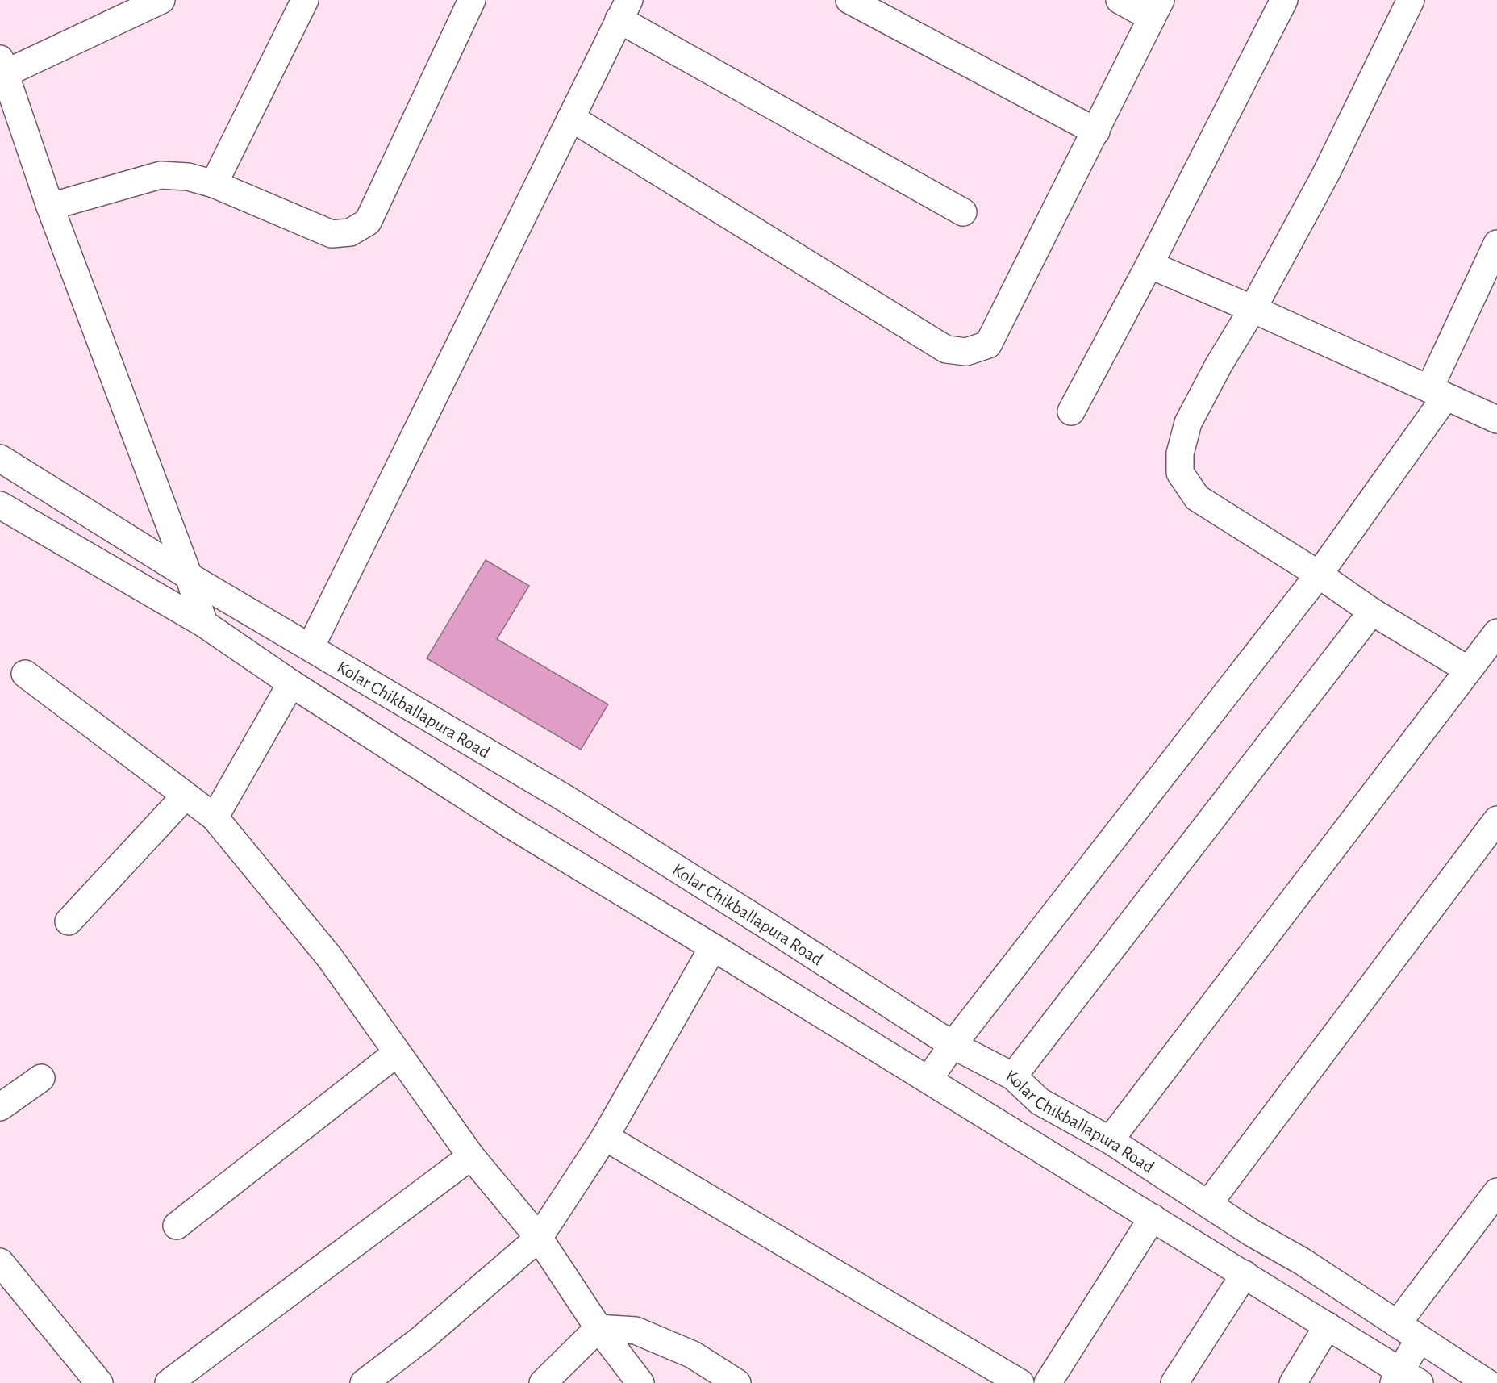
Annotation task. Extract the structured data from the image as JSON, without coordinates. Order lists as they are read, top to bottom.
{
  "streets": {
    "street": ["Kolar Chikballapura Road"]
  }
}
